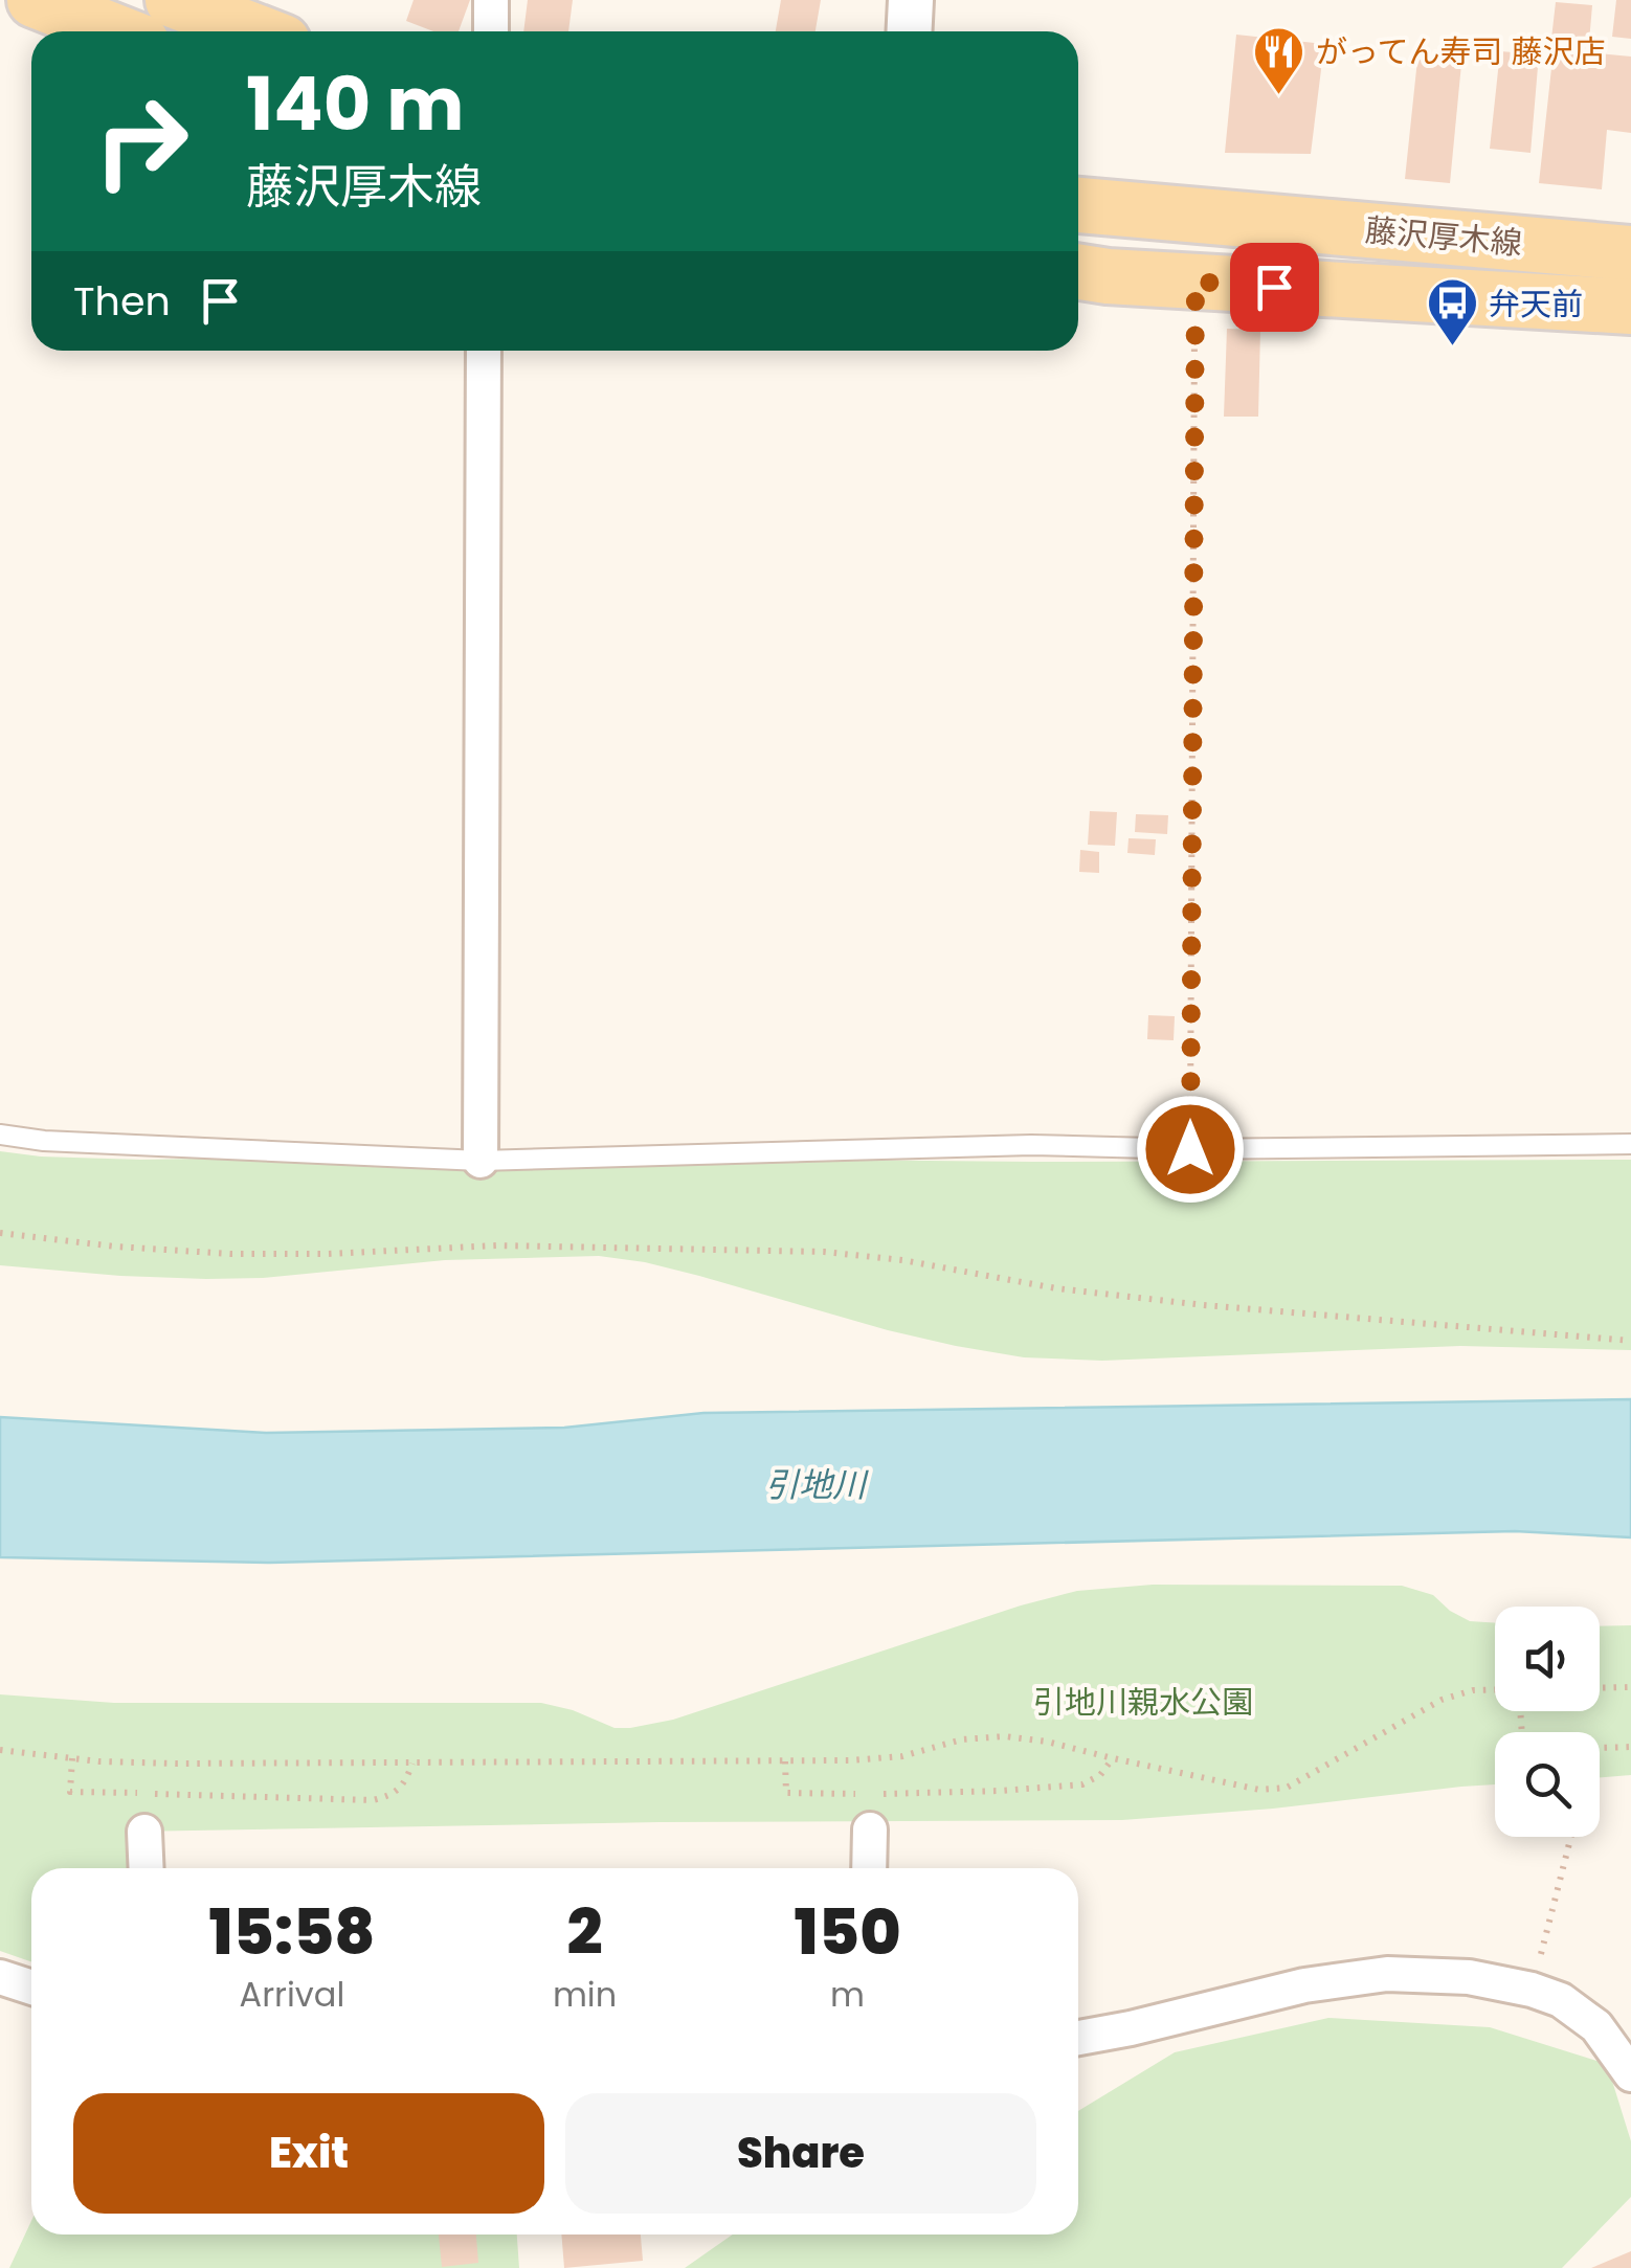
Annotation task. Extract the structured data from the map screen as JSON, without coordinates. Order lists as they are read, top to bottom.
{
  "streets": {
    "main road": ["藤沢厚木線"]
  },
  "water": ["引地川"],
  "parks": ["引地川親水公園"],
  "places": {
    "restaurant": ["がってん寿司 藤沢店"],
    "bus stop": ["弁天前"]
  },
  "page": {
    "turn": ["140 m", "藤沢厚木線"],
    "then": "Then",
    "eta": [
      "15:58",
      "Arrival",
      "2",
      "min",
      "150",
      "m"
    ],
    "buttons": ["Exit", "Share"]
  }
}
